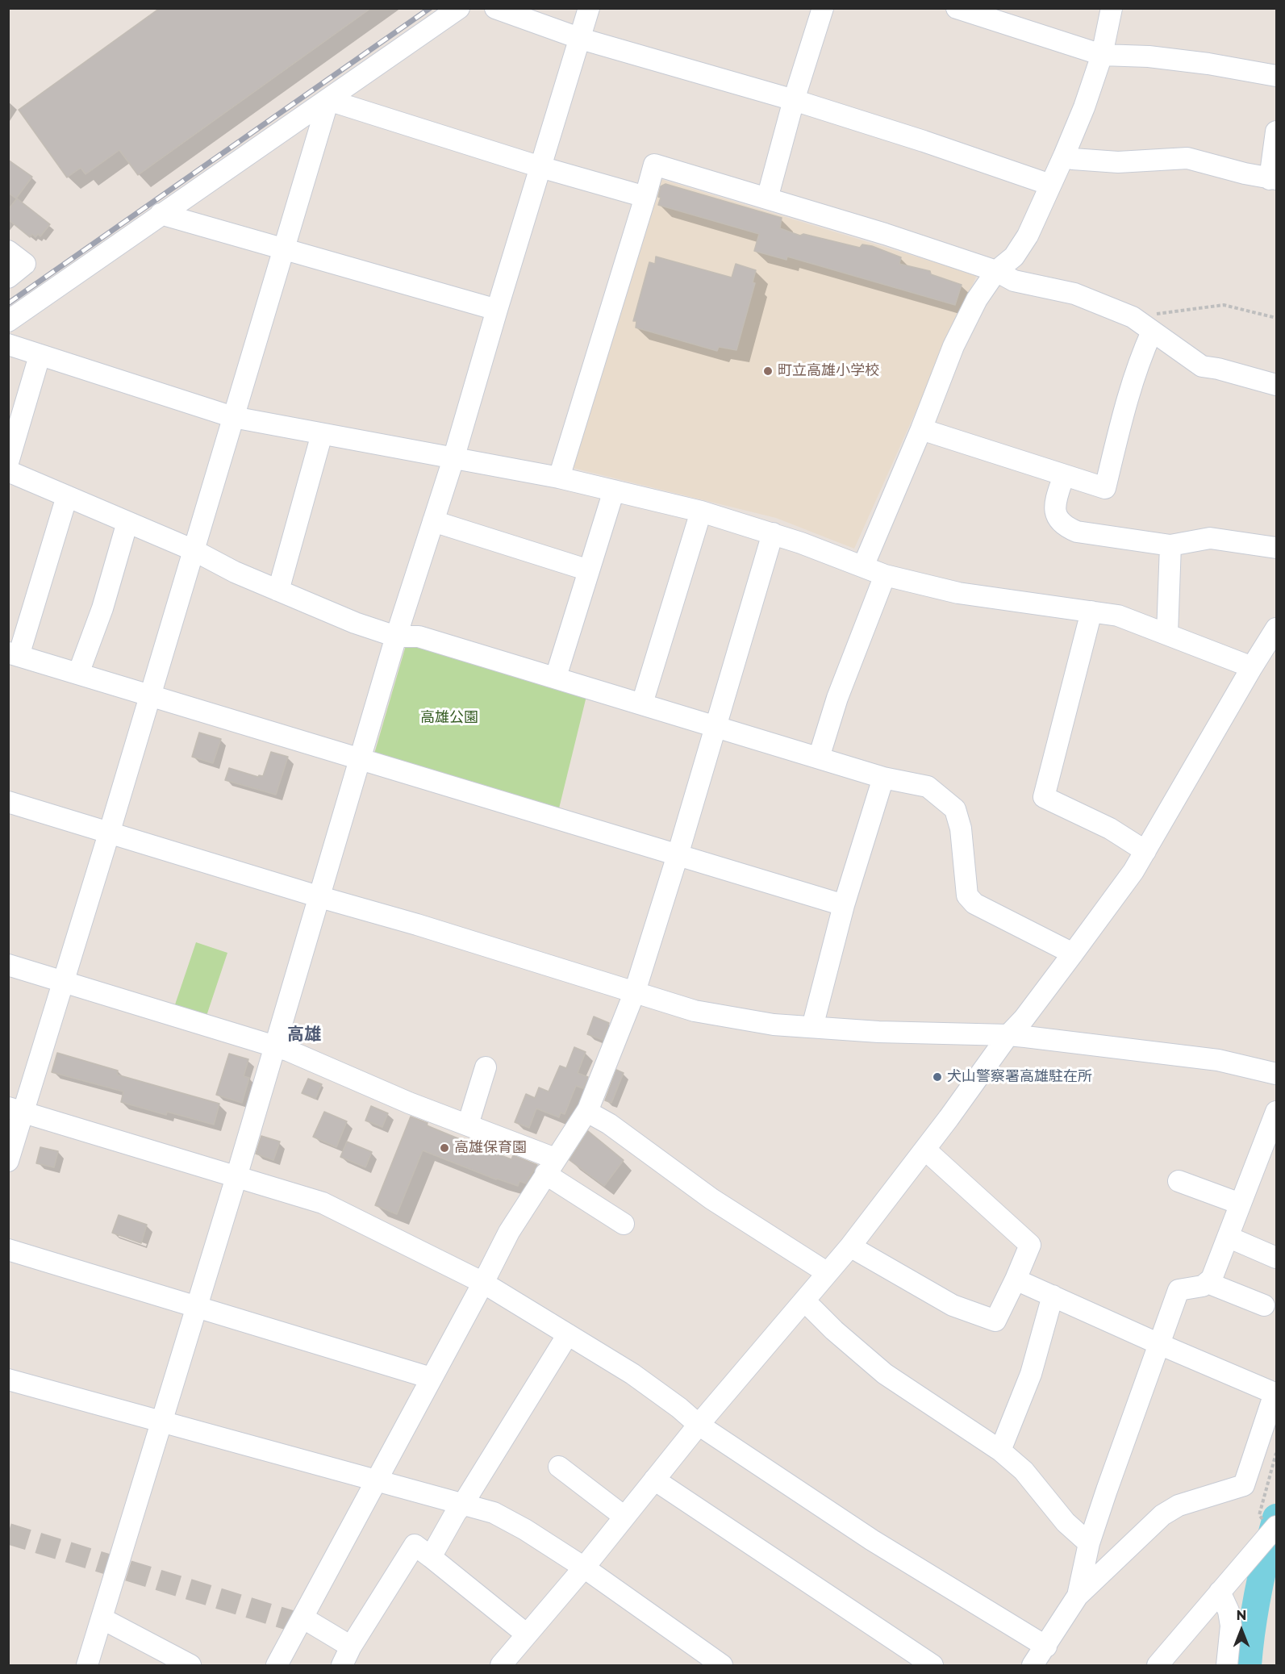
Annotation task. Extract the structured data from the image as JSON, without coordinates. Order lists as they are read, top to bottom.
{
  "districts": ["高雄"],
  "parks": ["高雄公園"],
  "places": ["町立高雄小学校", "犬山警察署高雄駐在所", "高雄保育園"],
  "north": "top"
}
